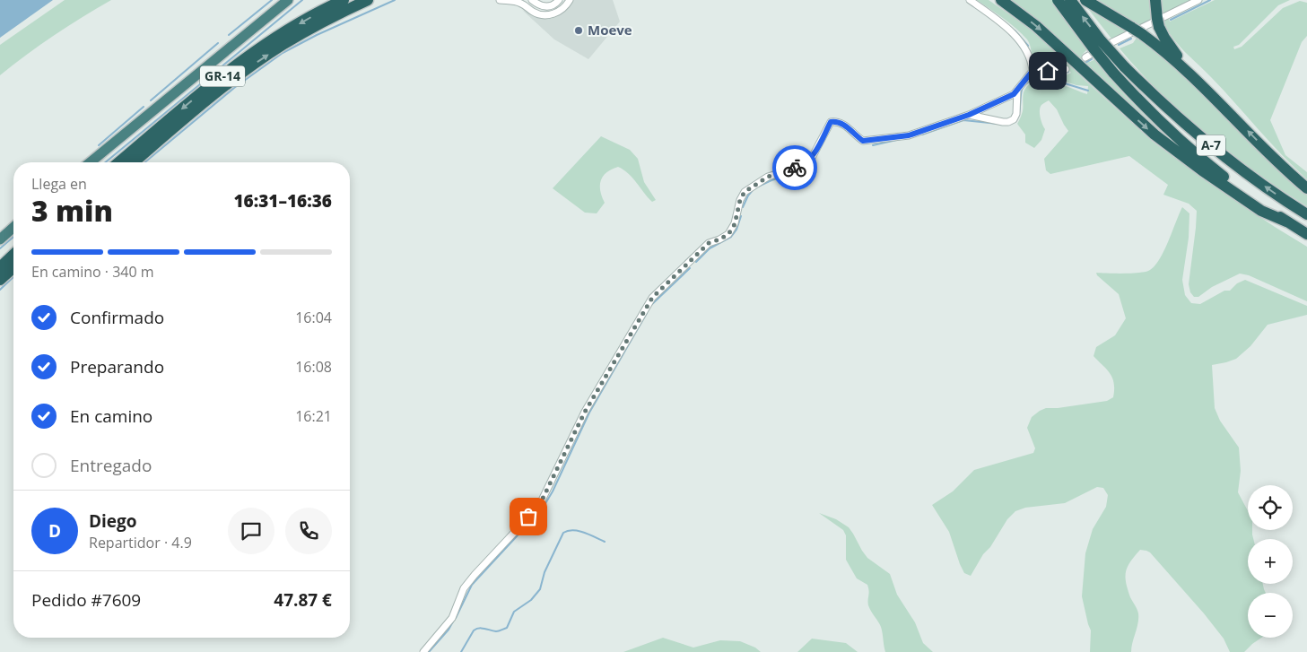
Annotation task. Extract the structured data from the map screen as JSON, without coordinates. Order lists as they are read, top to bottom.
{
  "streets": {
    "highway": ["GR-14", "A-7"]
  },
  "places": ["Moeve"],
  "page": {
    "heading": ["3 min", "Llega en", "16:31–16:36"],
    "panel": [
      "Diego",
      "Repartidor · 4.9",
      "Pedido #7609",
      "47.87 €"
    ],
    "bar": "En camino · 340 m",
    "list": [
      ["Confirmado", "16:04"],
      ["Preparando", "16:08"],
      ["En camino", "16:21"],
      "Entregado"
    ],
    "map_buttons": ["+", "−"],
    "round": "D"
  }
}
